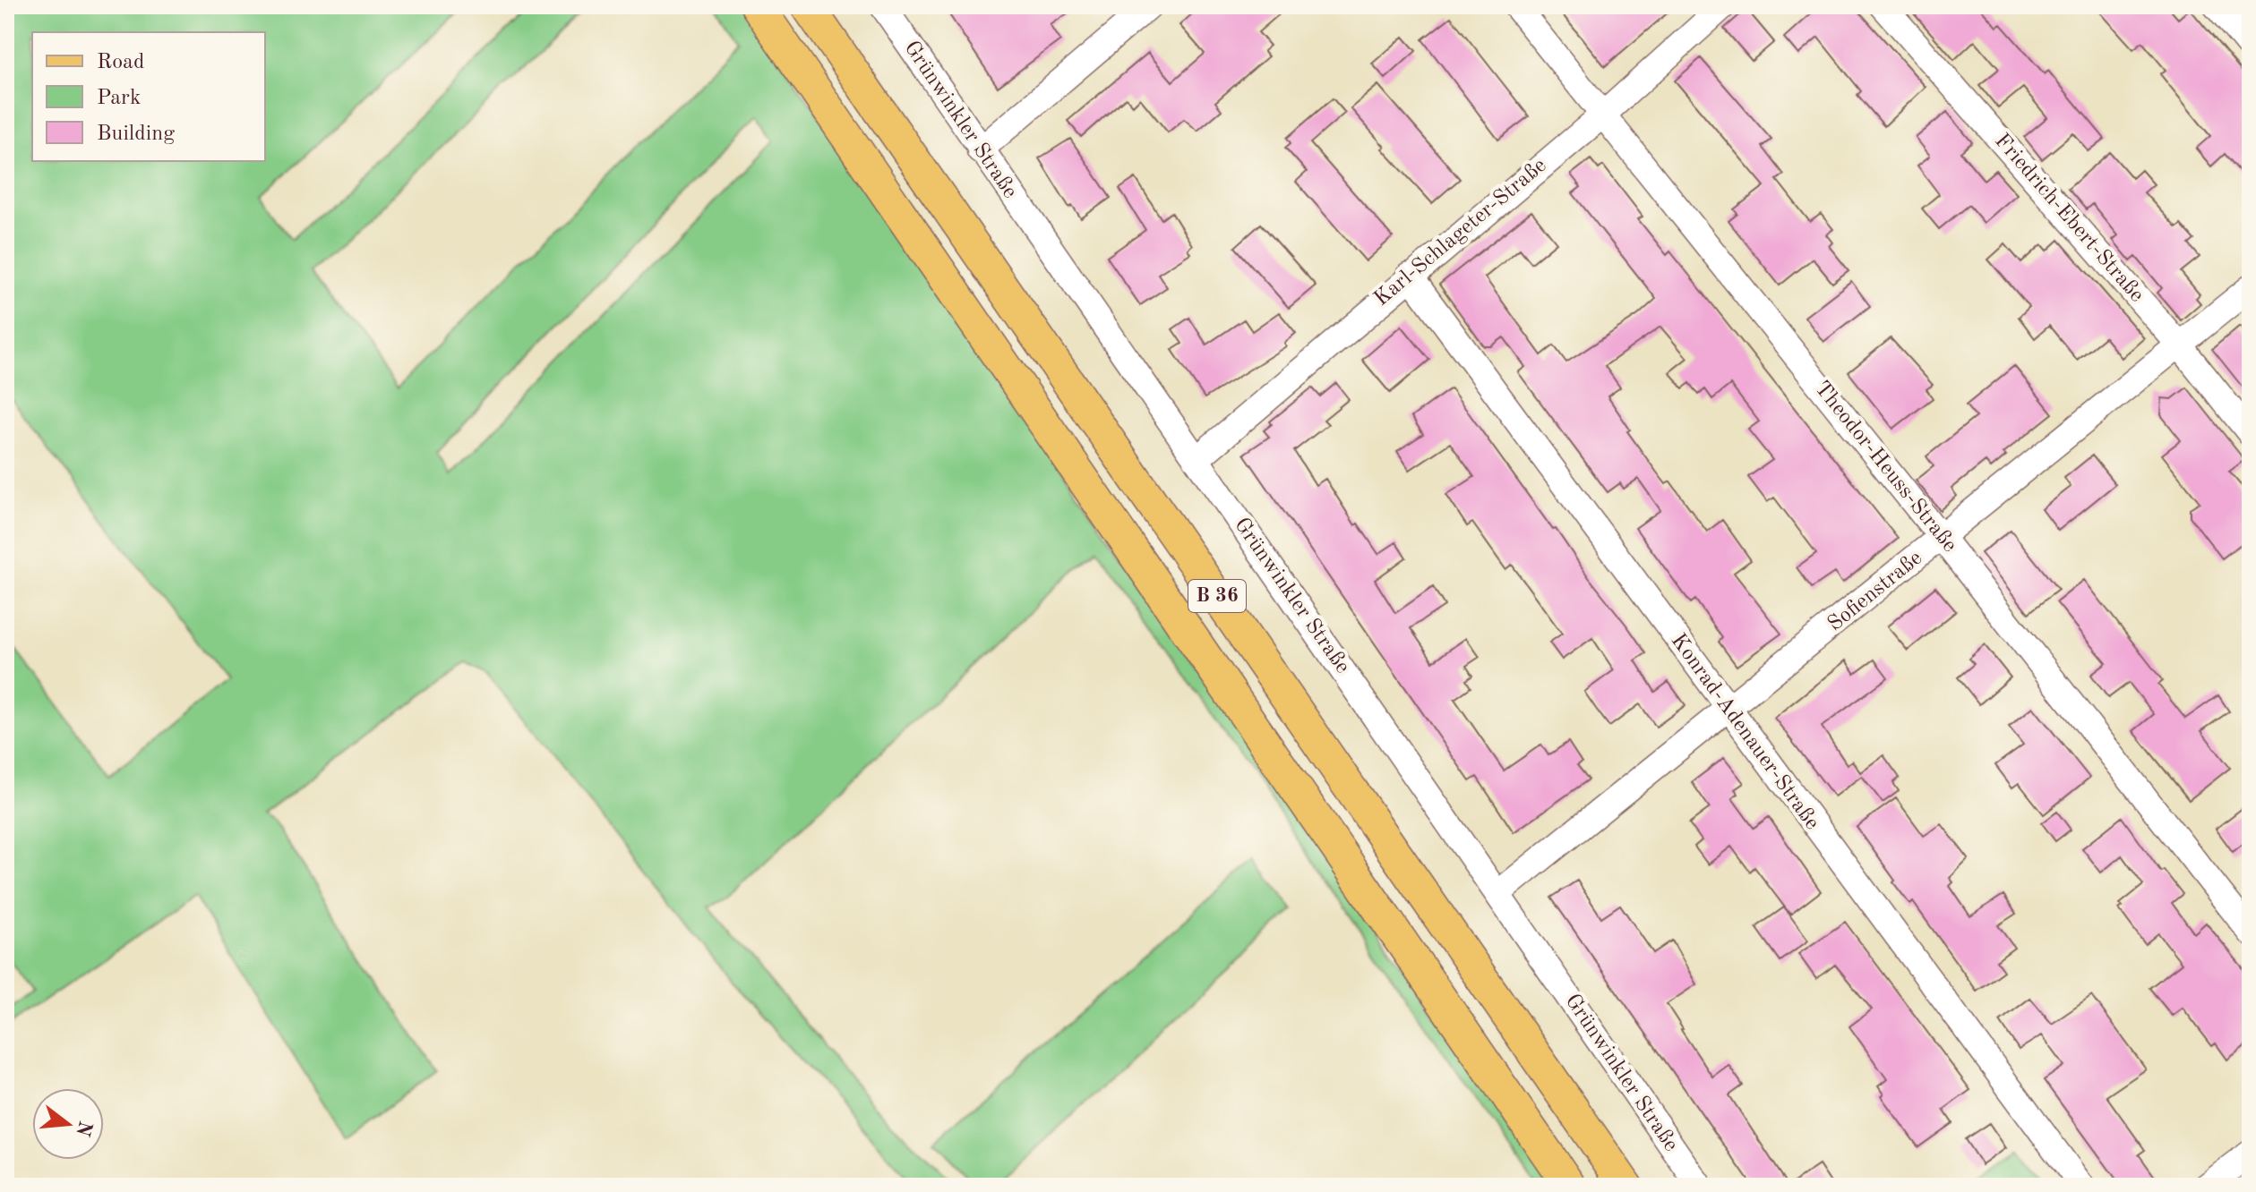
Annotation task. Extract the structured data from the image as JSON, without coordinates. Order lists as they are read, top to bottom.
{
  "streets": {
    "main road": ["B 36"],
    "street": [
      "Grünwinkler Straße",
      "Friedrich-Ebert-Straße",
      "Karl-Schlageter-Straße",
      "Theodor-Heuss-Straße",
      "Sofienstraße",
      "Konrad-Adenauer-Straße"
    ]
  },
  "crossings": [
    ["Grünwinkler Straße", "Karl-Schlageter-Straße"],
    ["Grünwinkler Straße", "Sofienstraße"],
    ["Friedrich-Ebert-Straße", "Sofienstraße"],
    ["Karl-Schlageter-Straße", "Theodor-Heuss-Straße"],
    ["Karl-Schlageter-Straße", "Konrad-Adenauer-Straße"],
    ["Theodor-Heuss-Straße", "Sofienstraße"],
    ["Sofienstraße", "Konrad-Adenauer-Straße"]
  ],
  "legend": ["Road", "Park", "Building"],
  "north": "right"
}
